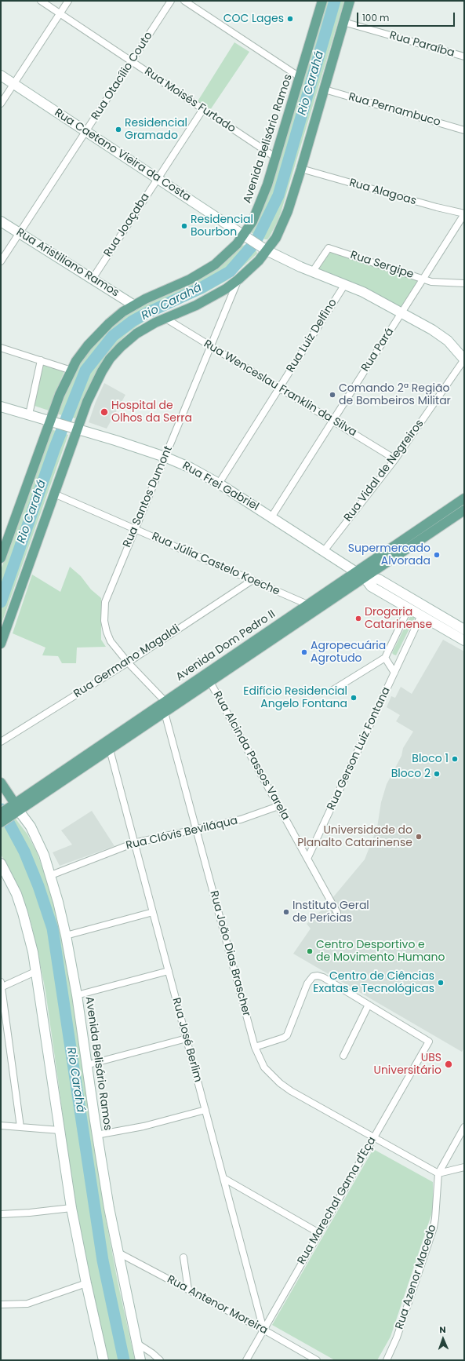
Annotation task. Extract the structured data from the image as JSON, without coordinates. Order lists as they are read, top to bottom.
{
  "streets": {
    "main road": [
      "Avenida Belisário Ramos",
      "Rua Caetano Vieira da Costa",
      "Rua Aristiliano Ramos",
      "Rua Frei Gabriel",
      "Avenida Dom Pedro II"
    ],
    "street": [
      "Rua Paraíba",
      "Rua Otacílio Couto",
      "Rua Moisés Furtado",
      "Rua Pernambuco",
      "Rua Alagoas",
      "Rua Joaçaba",
      "Rua Sergipe",
      "Rua Luiz Delfino",
      "Rua Pará",
      "Rua Wenceslau Franklin da Silva",
      "Rua Vidal de Negreiros",
      "Rua Santos Dumont",
      "Rua Júlia Castelo Koeche",
      "Rua Germano Magaldi",
      "Rua Gerson Luiz Fontana",
      "Rua Alcinda Passos Varela",
      "Rua Clóvis Beviláqua",
      "Rua João Dias Brascher",
      "Rua José Berlim",
      "Rua Marechal Gama d'Eça",
      "Rua Azenor Macedo",
      "Rua Antenor Moreira"
    ]
  },
  "crossings": [
    ["Rua Otacílio Couto", "Rua Moisés Furtado"],
    ["Rua Otacílio Couto", "Rua Caetano Vieira da Costa"],
    ["Rua Otacílio Couto", "Rua Aristiliano Ramos"],
    ["Rua Moisés Furtado", "Avenida Belisário Ramos"],
    ["Rua Moisés Furtado", "Rua Joaçaba"],
    ["Avenida Belisário Ramos", "Rua Caetano Vieira da Costa"],
    ["Avenida Belisário Ramos", "Rua Aristiliano Ramos"],
    ["Avenida Belisário Ramos", "Rua Frei Gabriel"],
    ["Avenida Belisário Ramos", "Avenida Dom Pedro II"],
    ["Avenida Belisário Ramos", "Rua Clóvis Beviláqua"],
    ["Avenida Belisário Ramos", "Rua Antenor Moreira"],
    ["Rua Caetano Vieira da Costa", "Rua Joaçaba"],
    ["Rua Caetano Vieira da Costa", "Rua Sergipe"],
    ["Rua Caetano Vieira da Costa", "Rua Luiz Delfino"],
    ["Rua Caetano Vieira da Costa", "Rua Pará"],
    ["Rua Caetano Vieira da Costa", "Rua Vidal de Negreiros"],
    ["Rua Alagoas", "Rua Pará"],
    ["Rua Joaçaba", "Rua Aristiliano Ramos"],
    ["Rua Sergipe", "Rua Pará"],
    ["Rua Luiz Delfino", "Rua Wenceslau Franklin da Silva"],
    ["Rua Luiz Delfino", "Rua Frei Gabriel"],
    ["Rua Pará", "Rua Wenceslau Franklin da Silva"],
    ["Rua Pará", "Rua Frei Gabriel"],
    ["Rua Wenceslau Franklin da Silva", "Rua Vidal de Negreiros"],
    ["Rua Wenceslau Franklin da Silva", "Rua Santos Dumont"],
    ["Rua Vidal de Negreiros", "Rua Frei Gabriel"],
    ["Rua Frei Gabriel", "Rua Santos Dumont"],
    ["Rua Frei Gabriel", "Avenida Dom Pedro II"],
    ["Rua Frei Gabriel", "Rua Gerson Luiz Fontana"],
    ["Rua Santos Dumont", "Rua Júlia Castelo Koeche"],
    ["Rua Santos Dumont", "Avenida Dom Pedro II"],
    ["Rua Santos Dumont", "Rua Germano Magaldi"],
    ["Rua Júlia Castelo Koeche", "Avenida Dom Pedro II"],
    ["Rua Júlia Castelo Koeche", "Rua Germano Magaldi"],
    ["Avenida Dom Pedro II", "Rua Alcinda Passos Varela"],
    ["Avenida Dom Pedro II", "Rua João Dias Brascher"],
    ["Avenida Dom Pedro II", "Rua José Berlim"],
    ["Rua Gerson Luiz Fontana", "Rua Alcinda Passos Varela"],
    ["Rua Alcinda Passos Varela", "Rua Clóvis Beviláqua"],
    ["Rua Clóvis Beviláqua", "Rua João Dias Brascher"],
    ["Rua Clóvis Beviláqua", "Rua José Berlim"],
    ["Rua João Dias Brascher", "Rua Marechal Gama d'Eça"],
    ["Rua João Dias Brascher", "Rua Azenor Macedo"],
    ["Rua José Berlim", "Rua Marechal Gama d'Eça"],
    ["Rua José Berlim", "Rua Antenor Moreira"],
    ["Rua Marechal Gama d'Eça", "Rua Antenor Moreira"]
  ],
  "water": ["Rio Carahá"],
  "places": [
    "COC Lages",
    "Residencial Gramado",
    "Residencial Bourbon",
    "Comando 2ª Região de Bombeiros Militar",
    "Hospital de Olhos da Serra",
    "Supermercado Alvorada",
    "Drogaria Catarinense",
    "Agropecuária Agrotudo",
    "Edifício Residencial Angelo Fontana",
    "Bloco 1",
    "Bloco 2",
    "Universidade do Planalto Catarinense",
    "Instituto Geral de Perícias",
    "Centro Desportivo e de Movimento Humano",
    "Centro de Ciências Exatas e Tecnológicas",
    "UBS Universitário"
  ],
  "scale_bar": "100 m",
  "north": "top"
}
